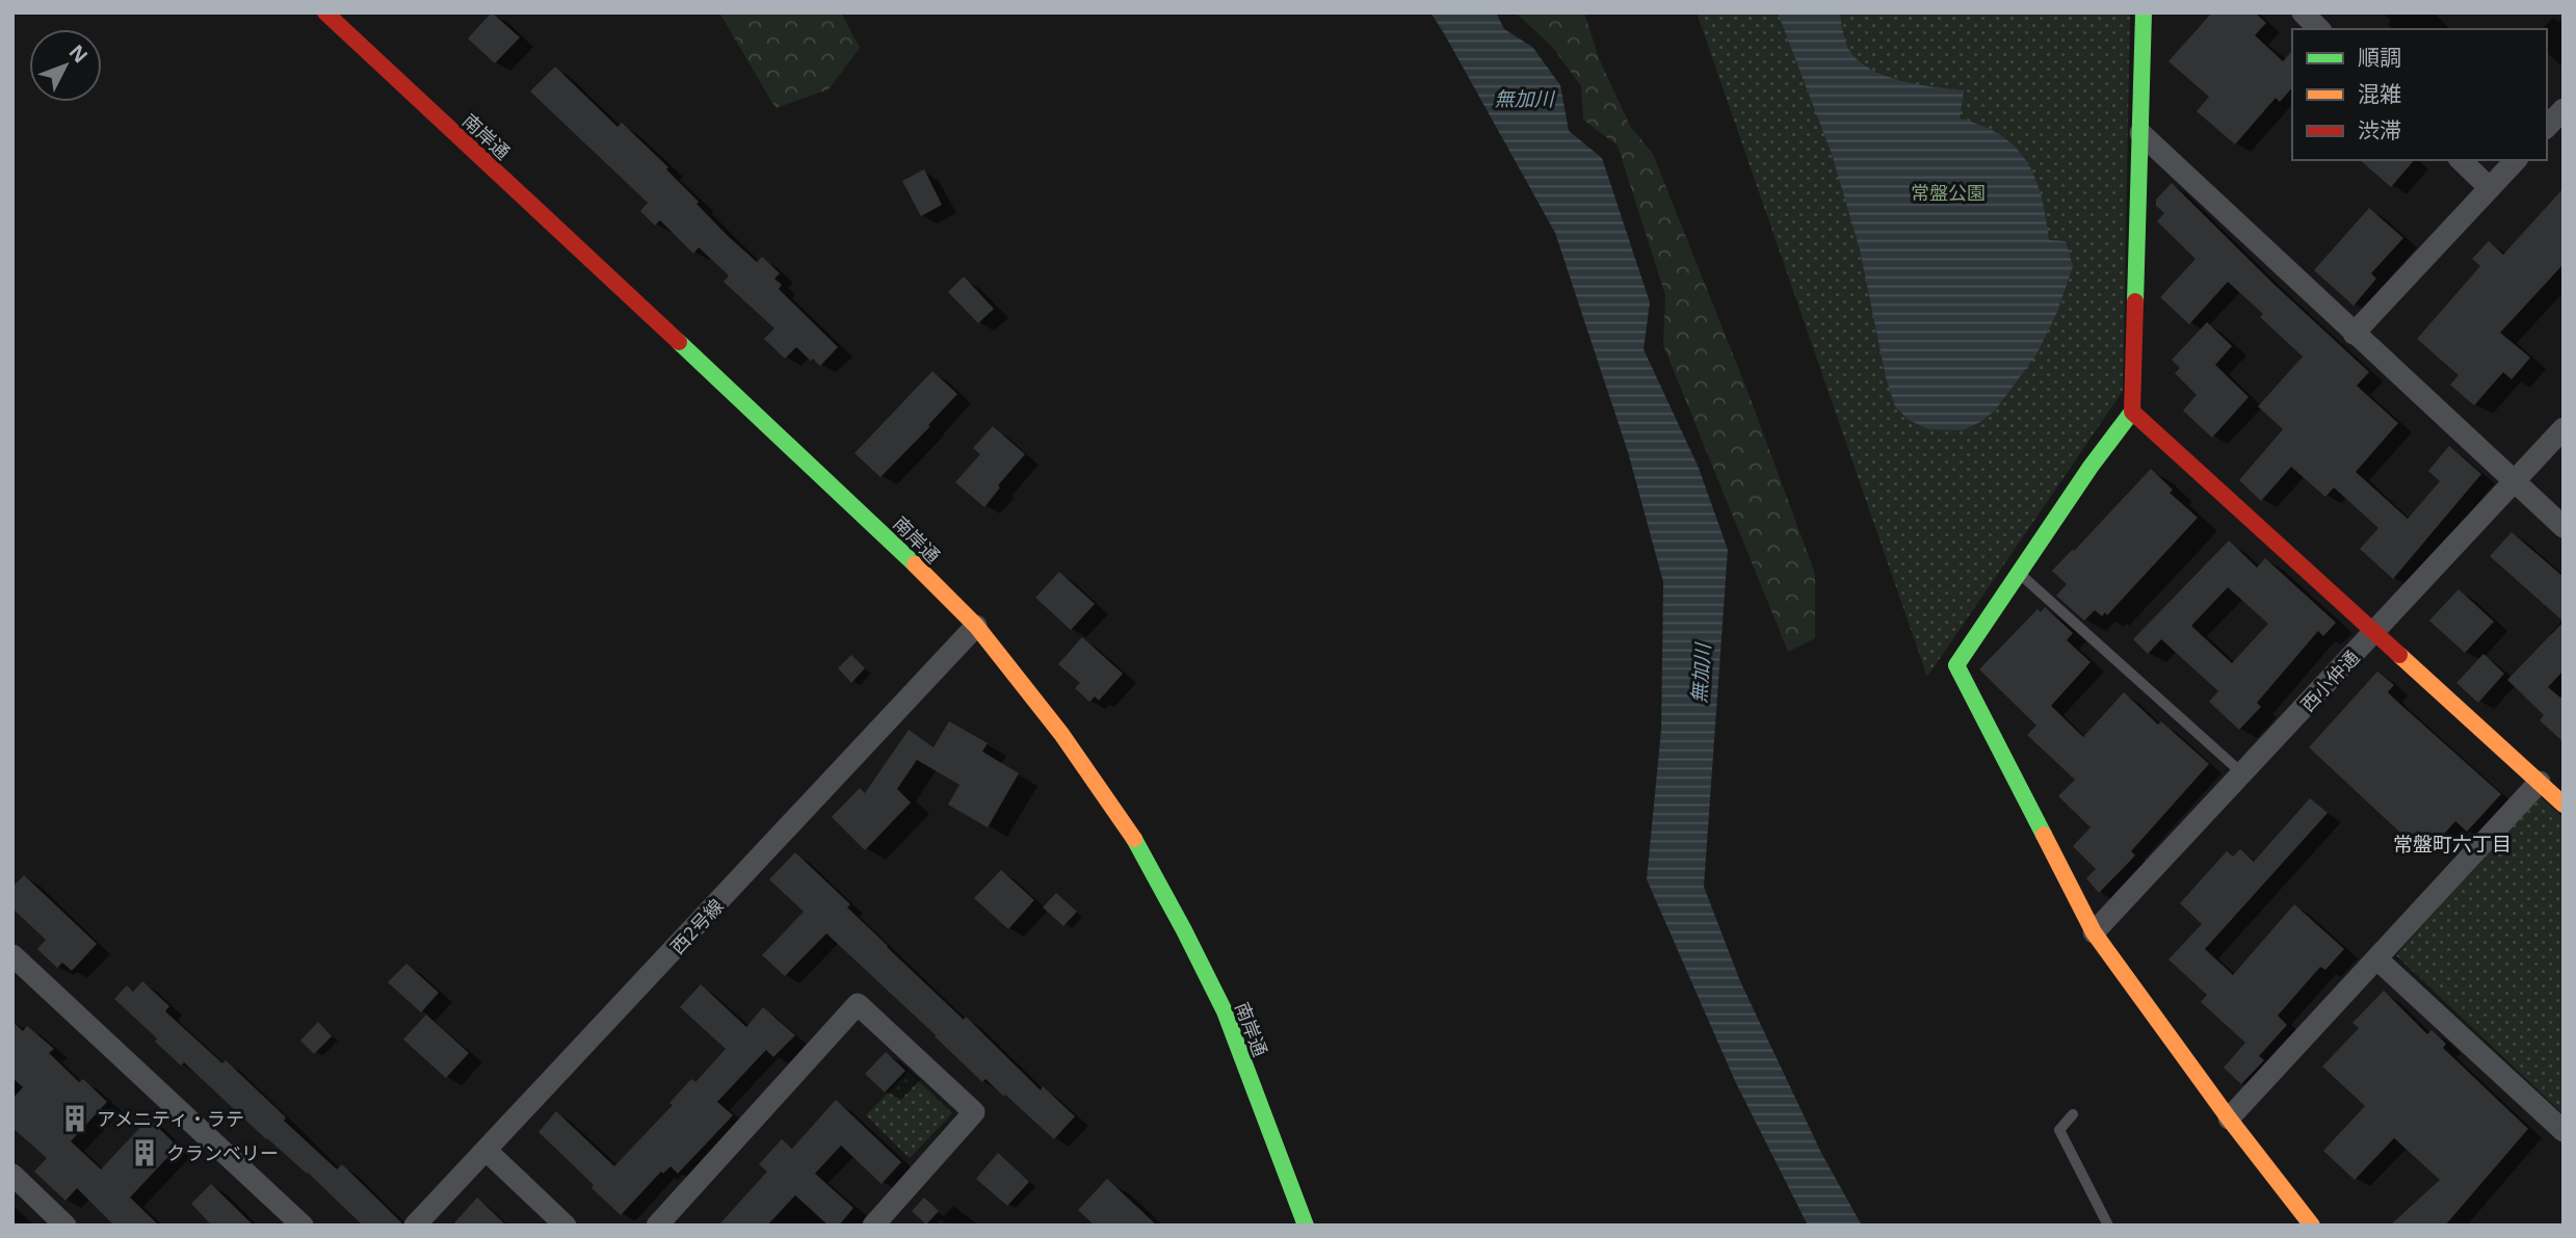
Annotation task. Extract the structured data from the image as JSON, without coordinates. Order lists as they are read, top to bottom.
{
  "streets": {
    "street": ["南岸通", "西小仲通", "西2号線"]
  },
  "crossings": [
    ["南岸通", "西2号線"]
  ],
  "districts": ["常盤町六丁目"],
  "water": ["無加川"],
  "parks": ["常盤公園"],
  "places": {
    "building": ["アメニティ・ラテ", "クランベリー"]
  },
  "legend": ["順調", "混雑", "渋滞"],
  "north": "top right"
}
